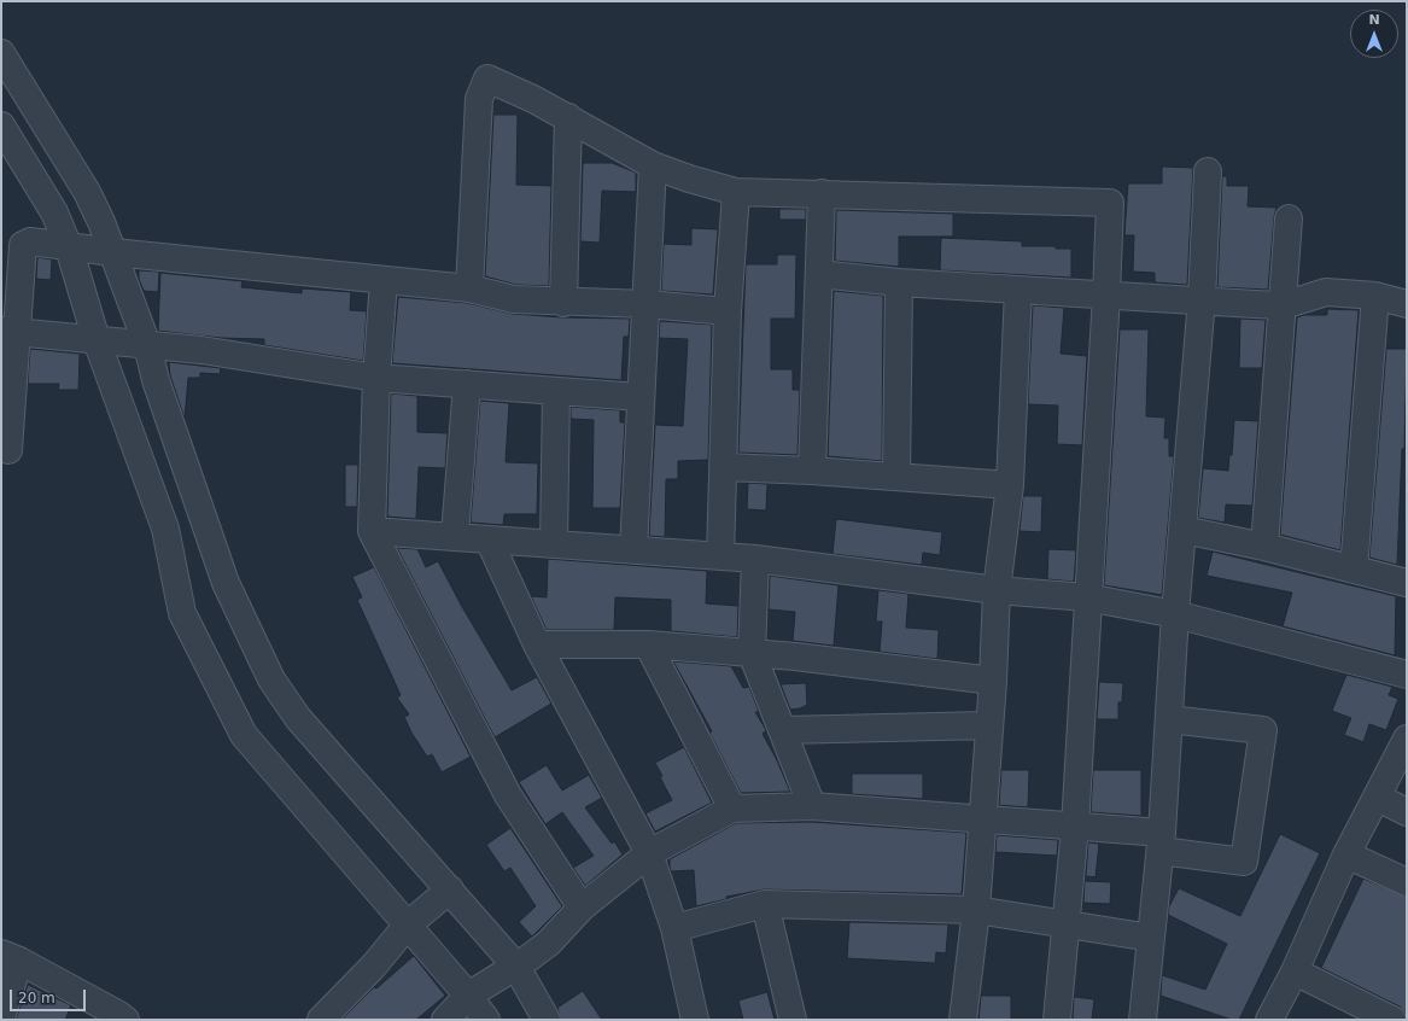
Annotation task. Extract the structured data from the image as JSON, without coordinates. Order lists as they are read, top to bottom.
{
  "scale_bar": "20 m",
  "north": "top"
}
